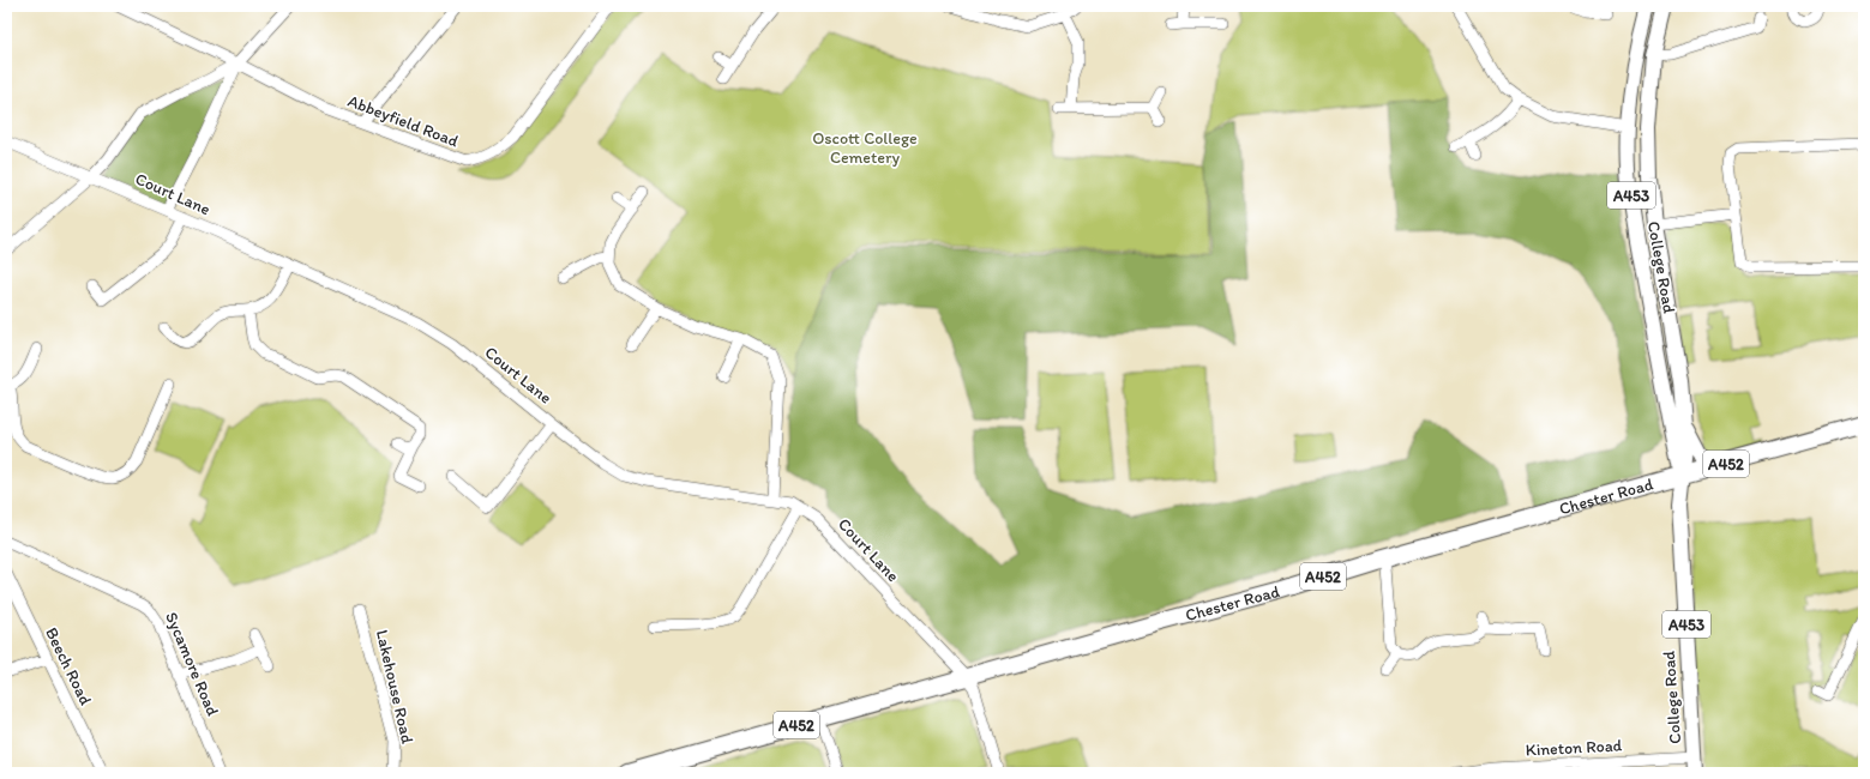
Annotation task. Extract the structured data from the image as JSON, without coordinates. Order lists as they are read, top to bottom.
{
  "streets": {
    "highway": ["A452", "Chester Road"],
    "main road": ["A453", "College Road"],
    "street": [
      "Abbeyfield Road",
      "Court Lane",
      "Sycamore Road",
      "Beech Road",
      "Lakehouse Road",
      "Kineton Road"
    ]
  },
  "crossings": [
    ["Court Lane", "Chester Road"],
    ["College Road", "Chester Road"],
    ["College Road", "Kineton Road"]
  ],
  "parks": ["Oscott College Cemetery"]
}
